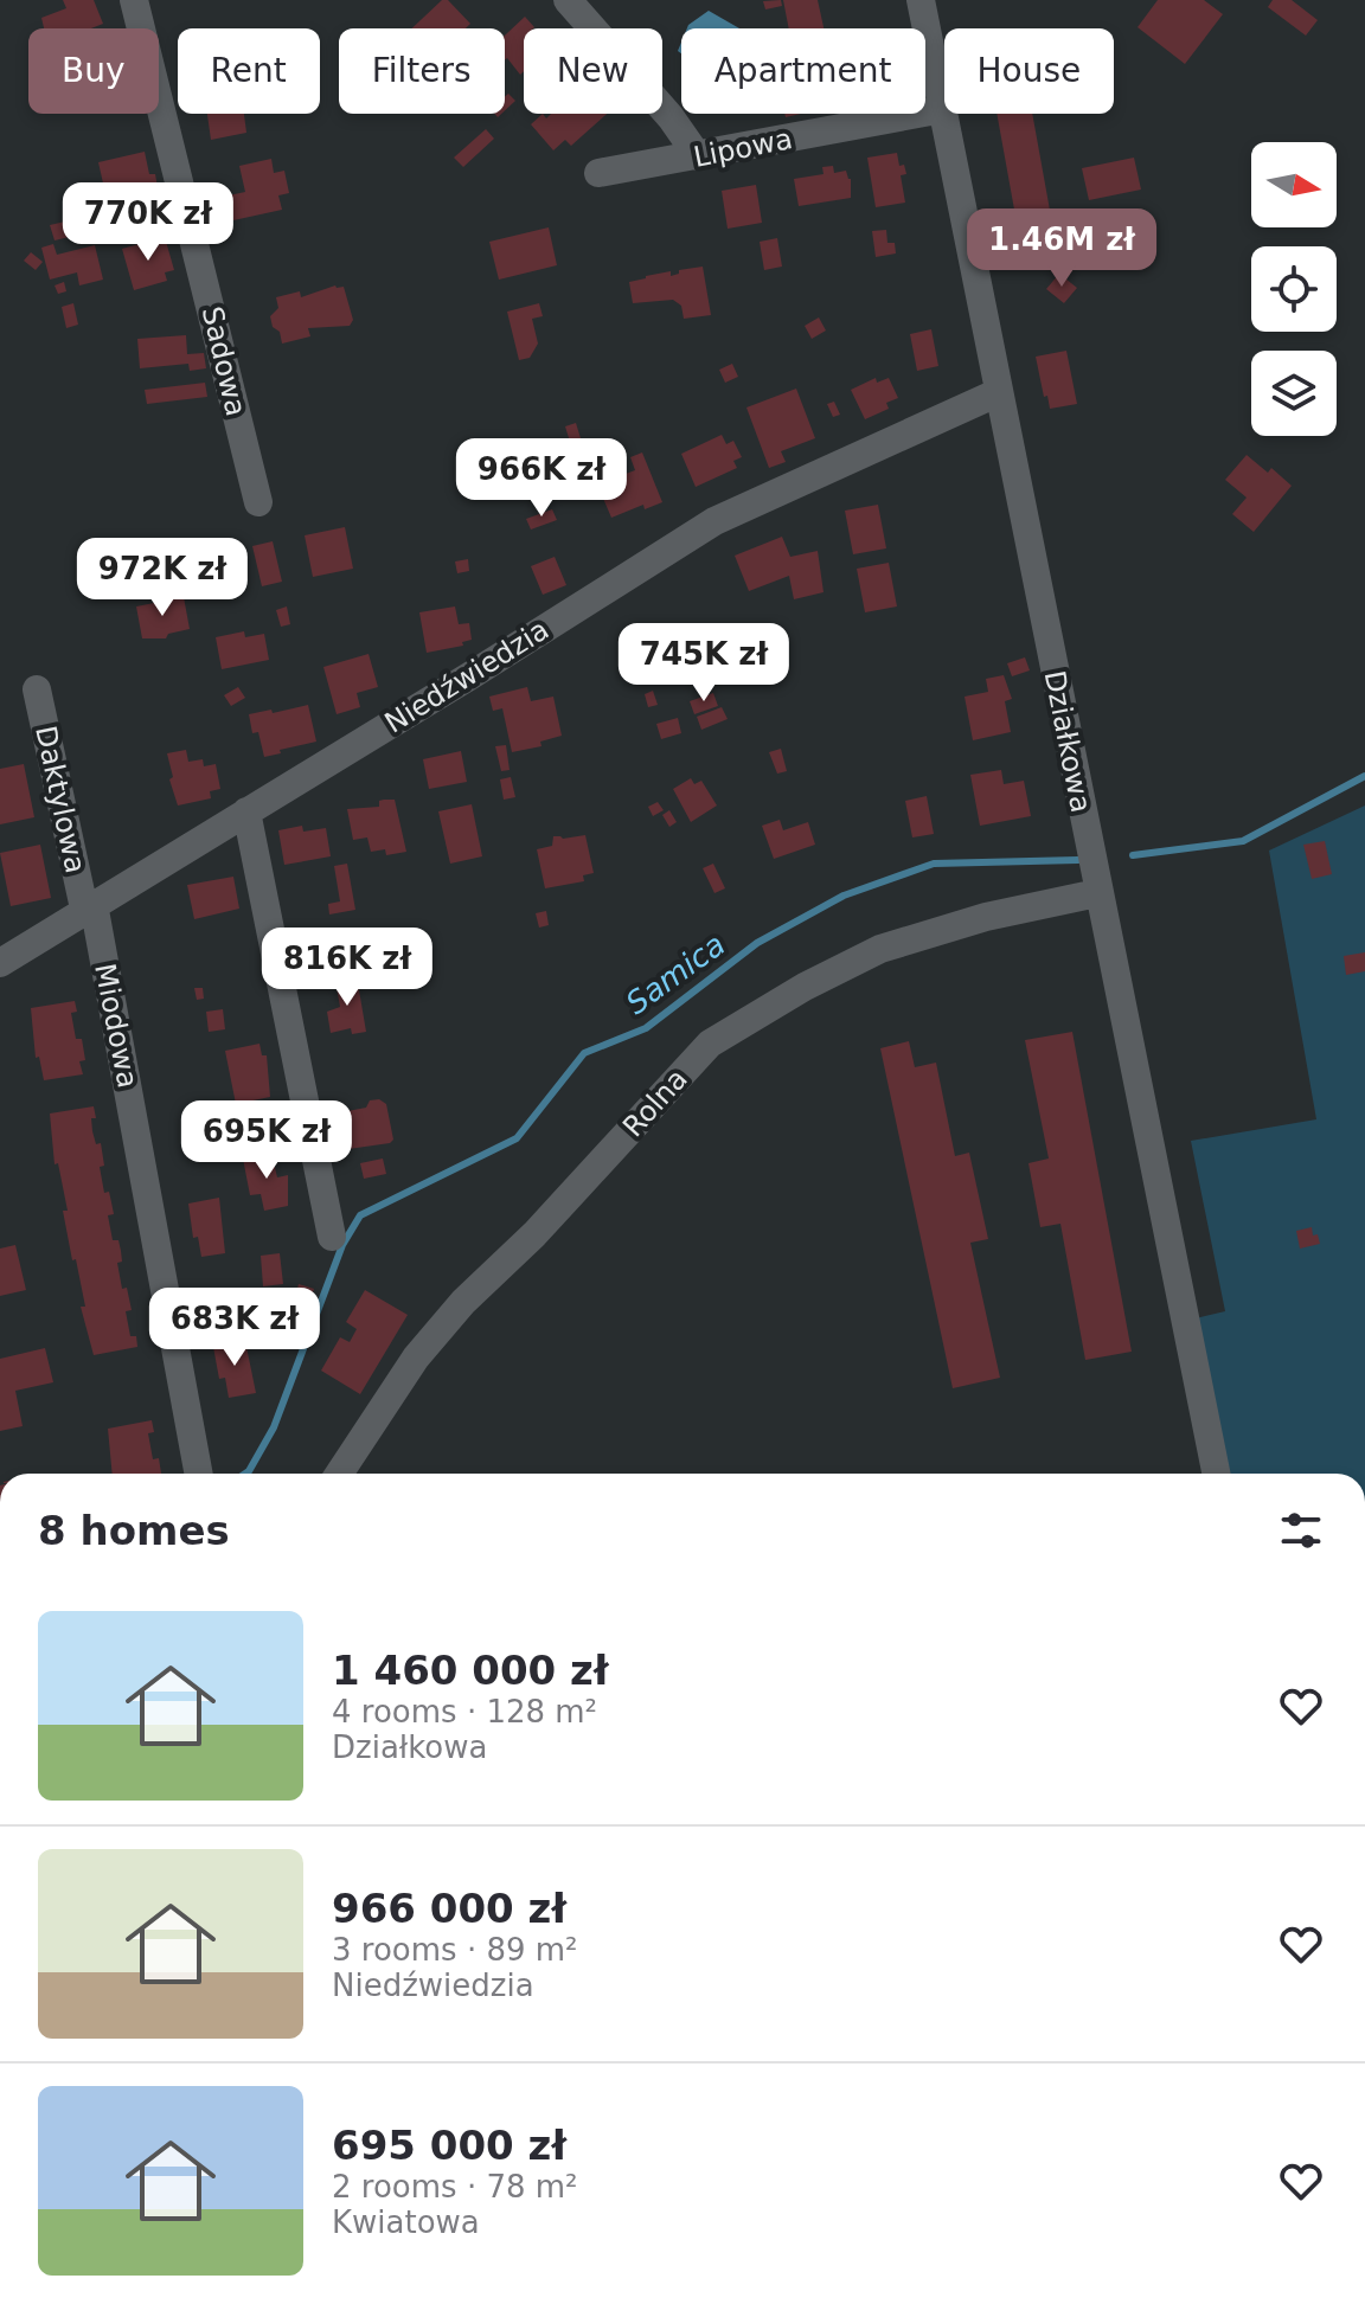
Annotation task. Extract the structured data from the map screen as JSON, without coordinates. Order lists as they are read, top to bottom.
{
  "streets": {
    "street": [
      "Lipowa",
      "Sadowa",
      "Niedźwiedzia",
      "Działkowa",
      "Daktylowa",
      "Miodowa",
      "Rolna"
    ]
  },
  "crossings": [
    ["Lipowa", "Działkowa"],
    ["Niedźwiedzia", "Działkowa"],
    ["Niedźwiedzia", "Daktylowa"],
    ["Niedźwiedzia", "Miodowa"],
    ["Działkowa", "Rolna"],
    ["Daktylowa", "Miodowa"]
  ],
  "water": ["Samica"],
  "north": "right",
  "page": {
    "chip": [
      "Buy",
      "Rent",
      "Filters",
      "New",
      "Apartment",
      "House"
    ],
    "price": [
      "770K zł",
      "1.46M zł",
      "966K zł",
      "972K zł",
      "745K zł",
      "816K zł",
      "695K zł",
      "683K zł"
    ],
    "heading": "8 homes",
    "list": [
      {
        "name": "1 460 000 zł",
        "note": "4 rooms · 128 m² · Działkowa"
      },
      {
        "name": "966 000 zł",
        "note": "3 rooms · 89 m² · Niedźwiedzia"
      },
      {
        "name": "695 000 zł",
        "note": "2 rooms · 78 m² · Kwiatowa"
      }
    ]
  }
}
